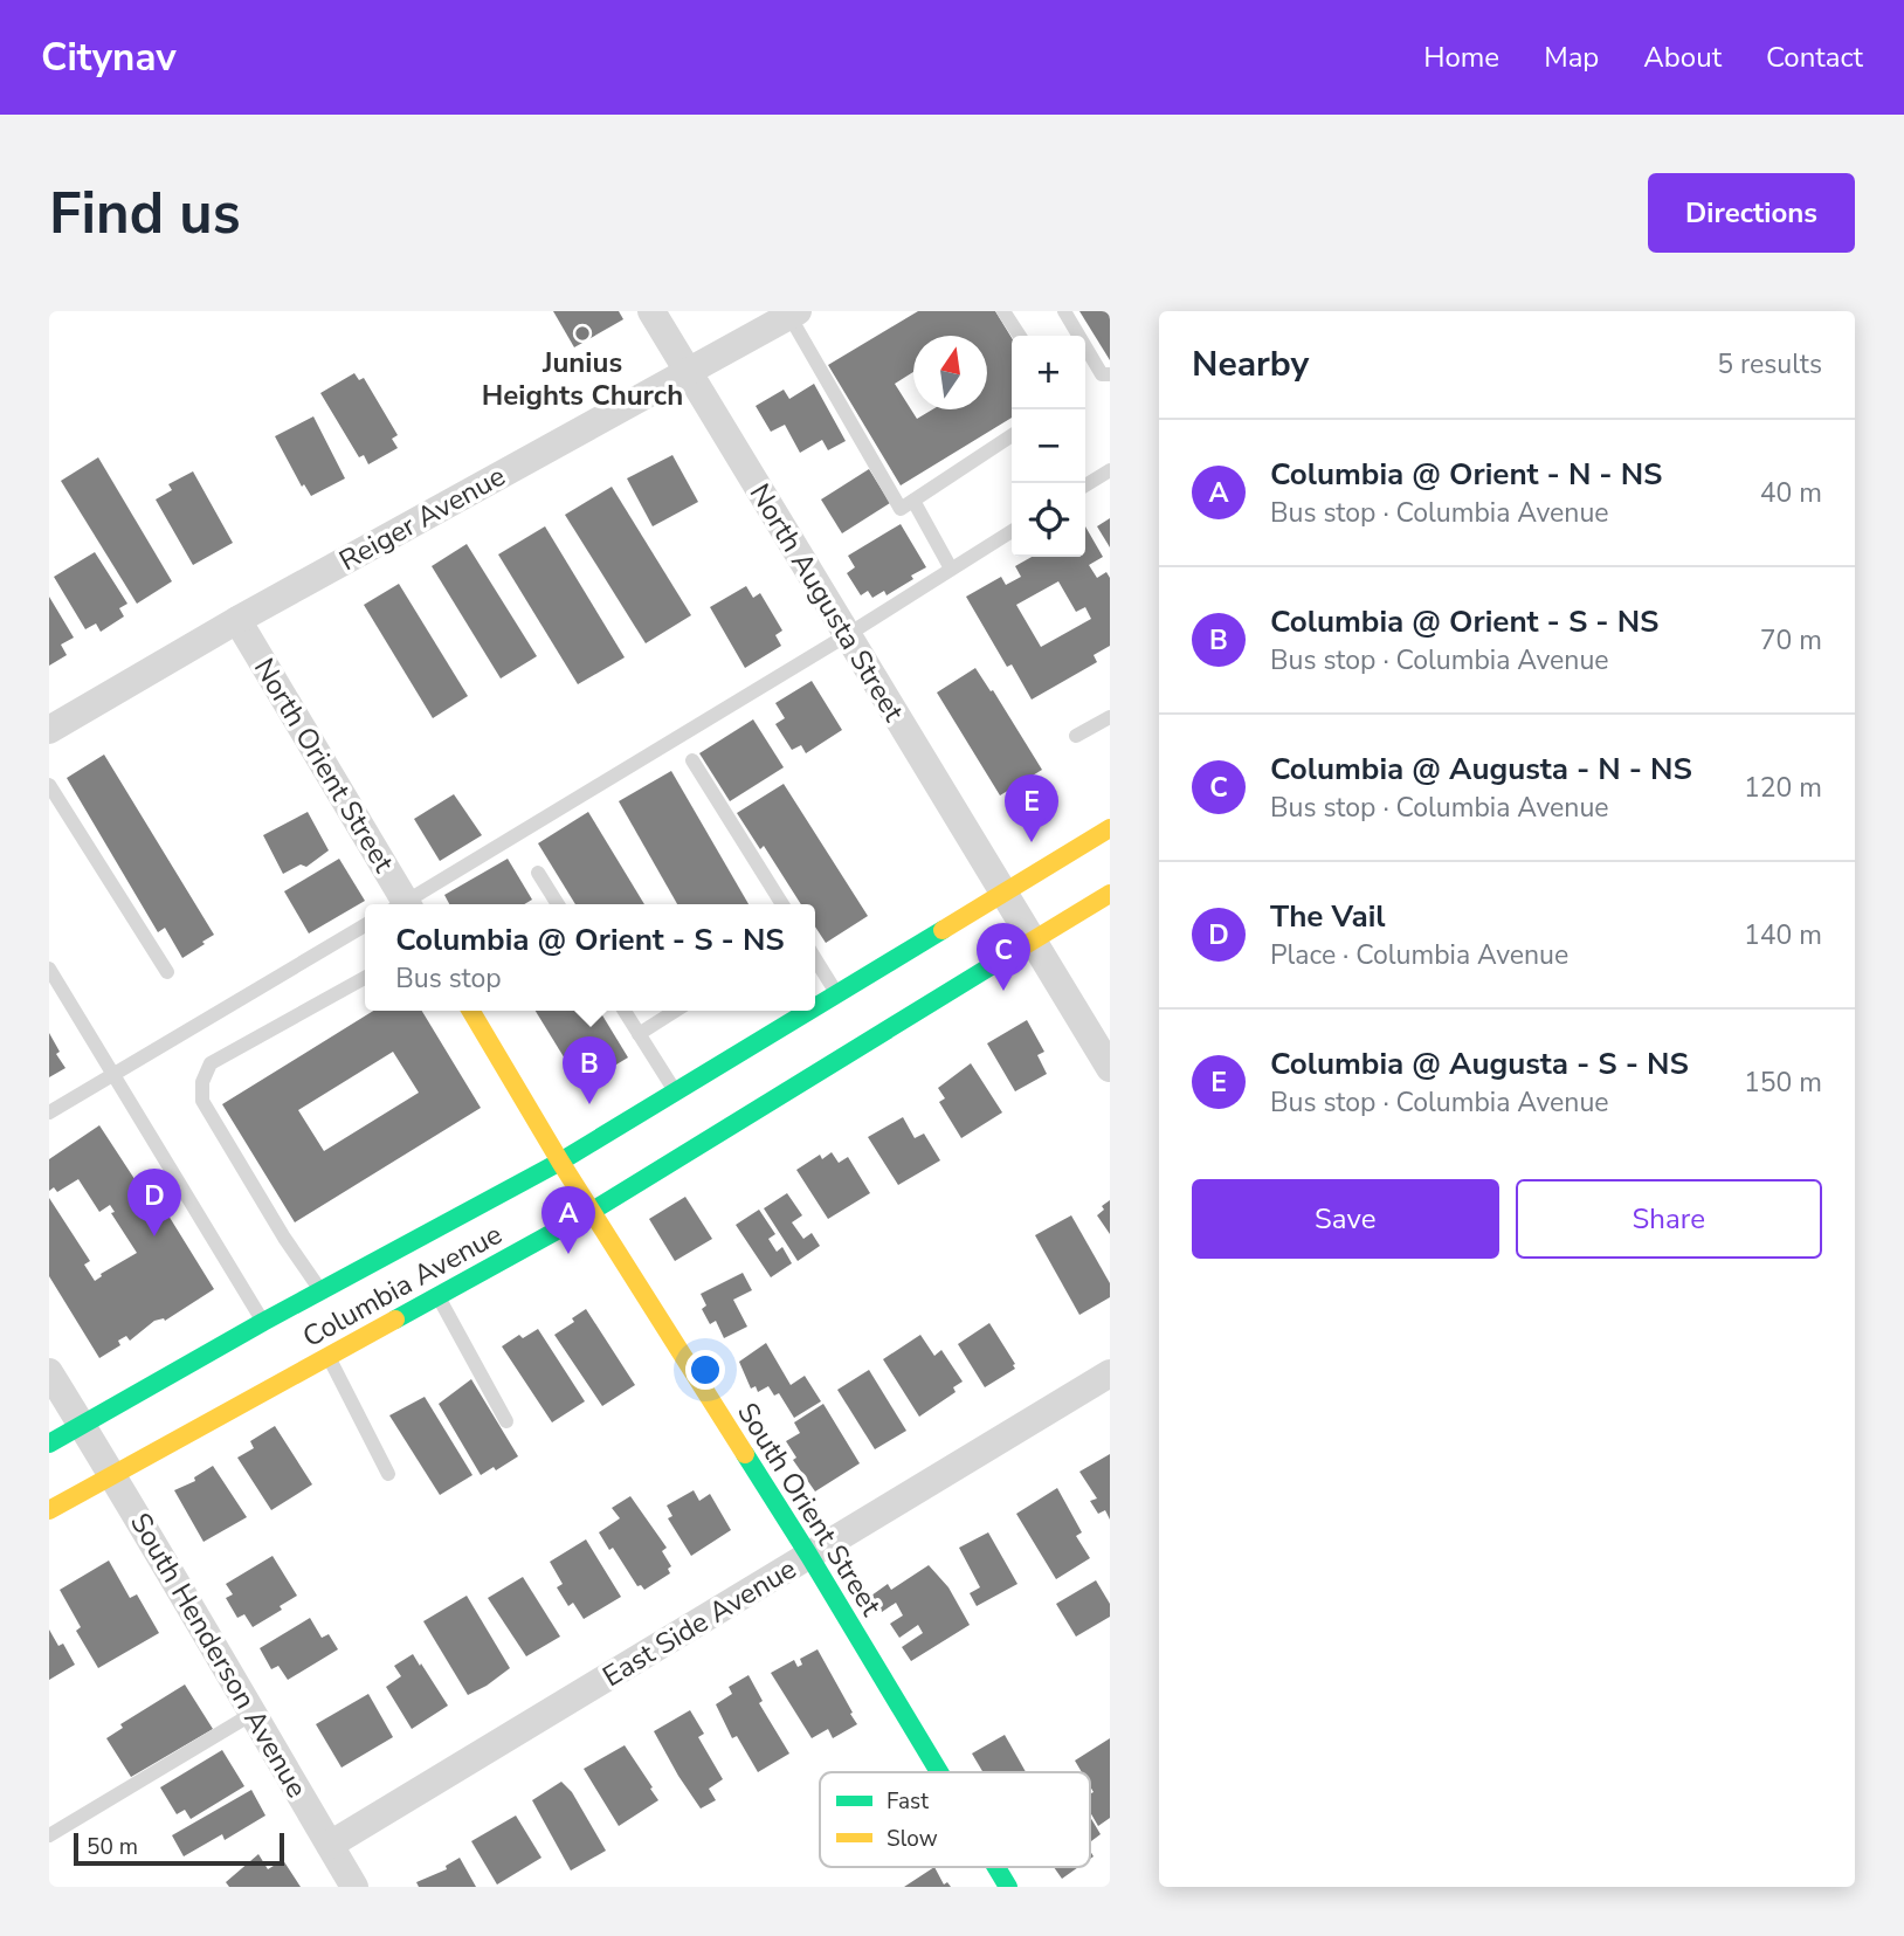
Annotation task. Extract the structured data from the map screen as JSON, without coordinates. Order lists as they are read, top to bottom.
{
  "streets": {
    "main road": ["Columbia Avenue", "South Orient Street"],
    "street": [
      "Reiger Avenue",
      "North Augusta Street",
      "North Orient Street",
      "East Side Avenue",
      "South Henderson Avenue"
    ]
  },
  "crossings": [
    ["Reiger Avenue", "North Augusta Street"],
    ["Reiger Avenue", "North Orient Street"],
    ["North Augusta Street", "Columbia Avenue"],
    ["Columbia Avenue", "South Orient Street"],
    ["Columbia Avenue", "South Henderson Avenue"],
    ["South Orient Street", "East Side Avenue"],
    ["East Side Avenue", "South Henderson Avenue"]
  ],
  "places": ["Junius Heights Church"],
  "legend": ["Fast", "Slow"],
  "scale_bar": "50 m",
  "north": "top",
  "page": {
    "header": "Citynav",
    "nav": [
      "Home",
      "Map",
      "About",
      "Contact"
    ],
    "buttons": [
      "Directions",
      ["Save", "Share"]
    ],
    "title": "Find us",
    "heading": ["Nearby", "5 results"],
    "map_buttons": ["+", "−"],
    "list": [
      {
        "mark": "A",
        "name": "Columbia @ Orient - N - NS",
        "note": "Bus stop · Columbia Avenue",
        "value": "40 m"
      },
      {
        "mark": "B",
        "name": "Columbia @ Orient - S - NS",
        "note": "Bus stop · Columbia Avenue",
        "value": "70 m"
      },
      {
        "mark": "C",
        "name": "Columbia @ Augusta - N - NS",
        "note": "Bus stop · Columbia Avenue",
        "value": "120 m"
      },
      {
        "mark": "D",
        "name": "The Vail",
        "note": "Place · Columbia Avenue",
        "value": "140 m"
      },
      {
        "mark": "E",
        "name": "Columbia @ Augusta - S - NS",
        "note": "Bus stop · Columbia Avenue",
        "value": "150 m"
      }
    ],
    "pins": [
      "E",
      "C",
      "B",
      "D",
      "A"
    ],
    "popup": ["Columbia @ Orient - S - NS", "Bus stop"],
    "scale": "50 m"
  }
}
